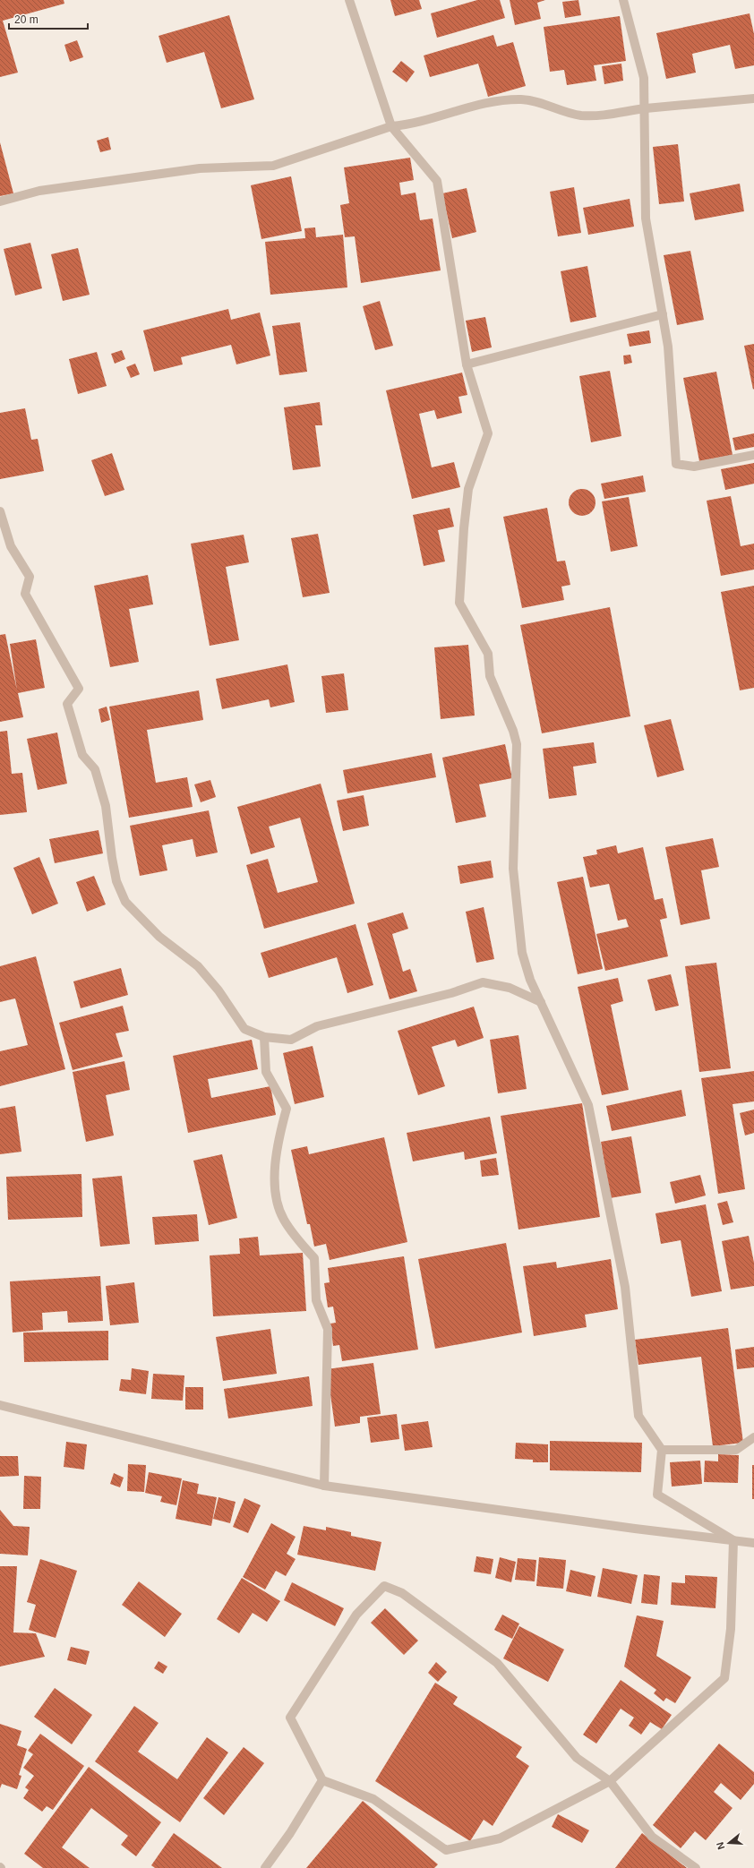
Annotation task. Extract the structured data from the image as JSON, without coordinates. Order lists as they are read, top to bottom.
{
  "scale_bar": "20 m",
  "north": "left"
}
